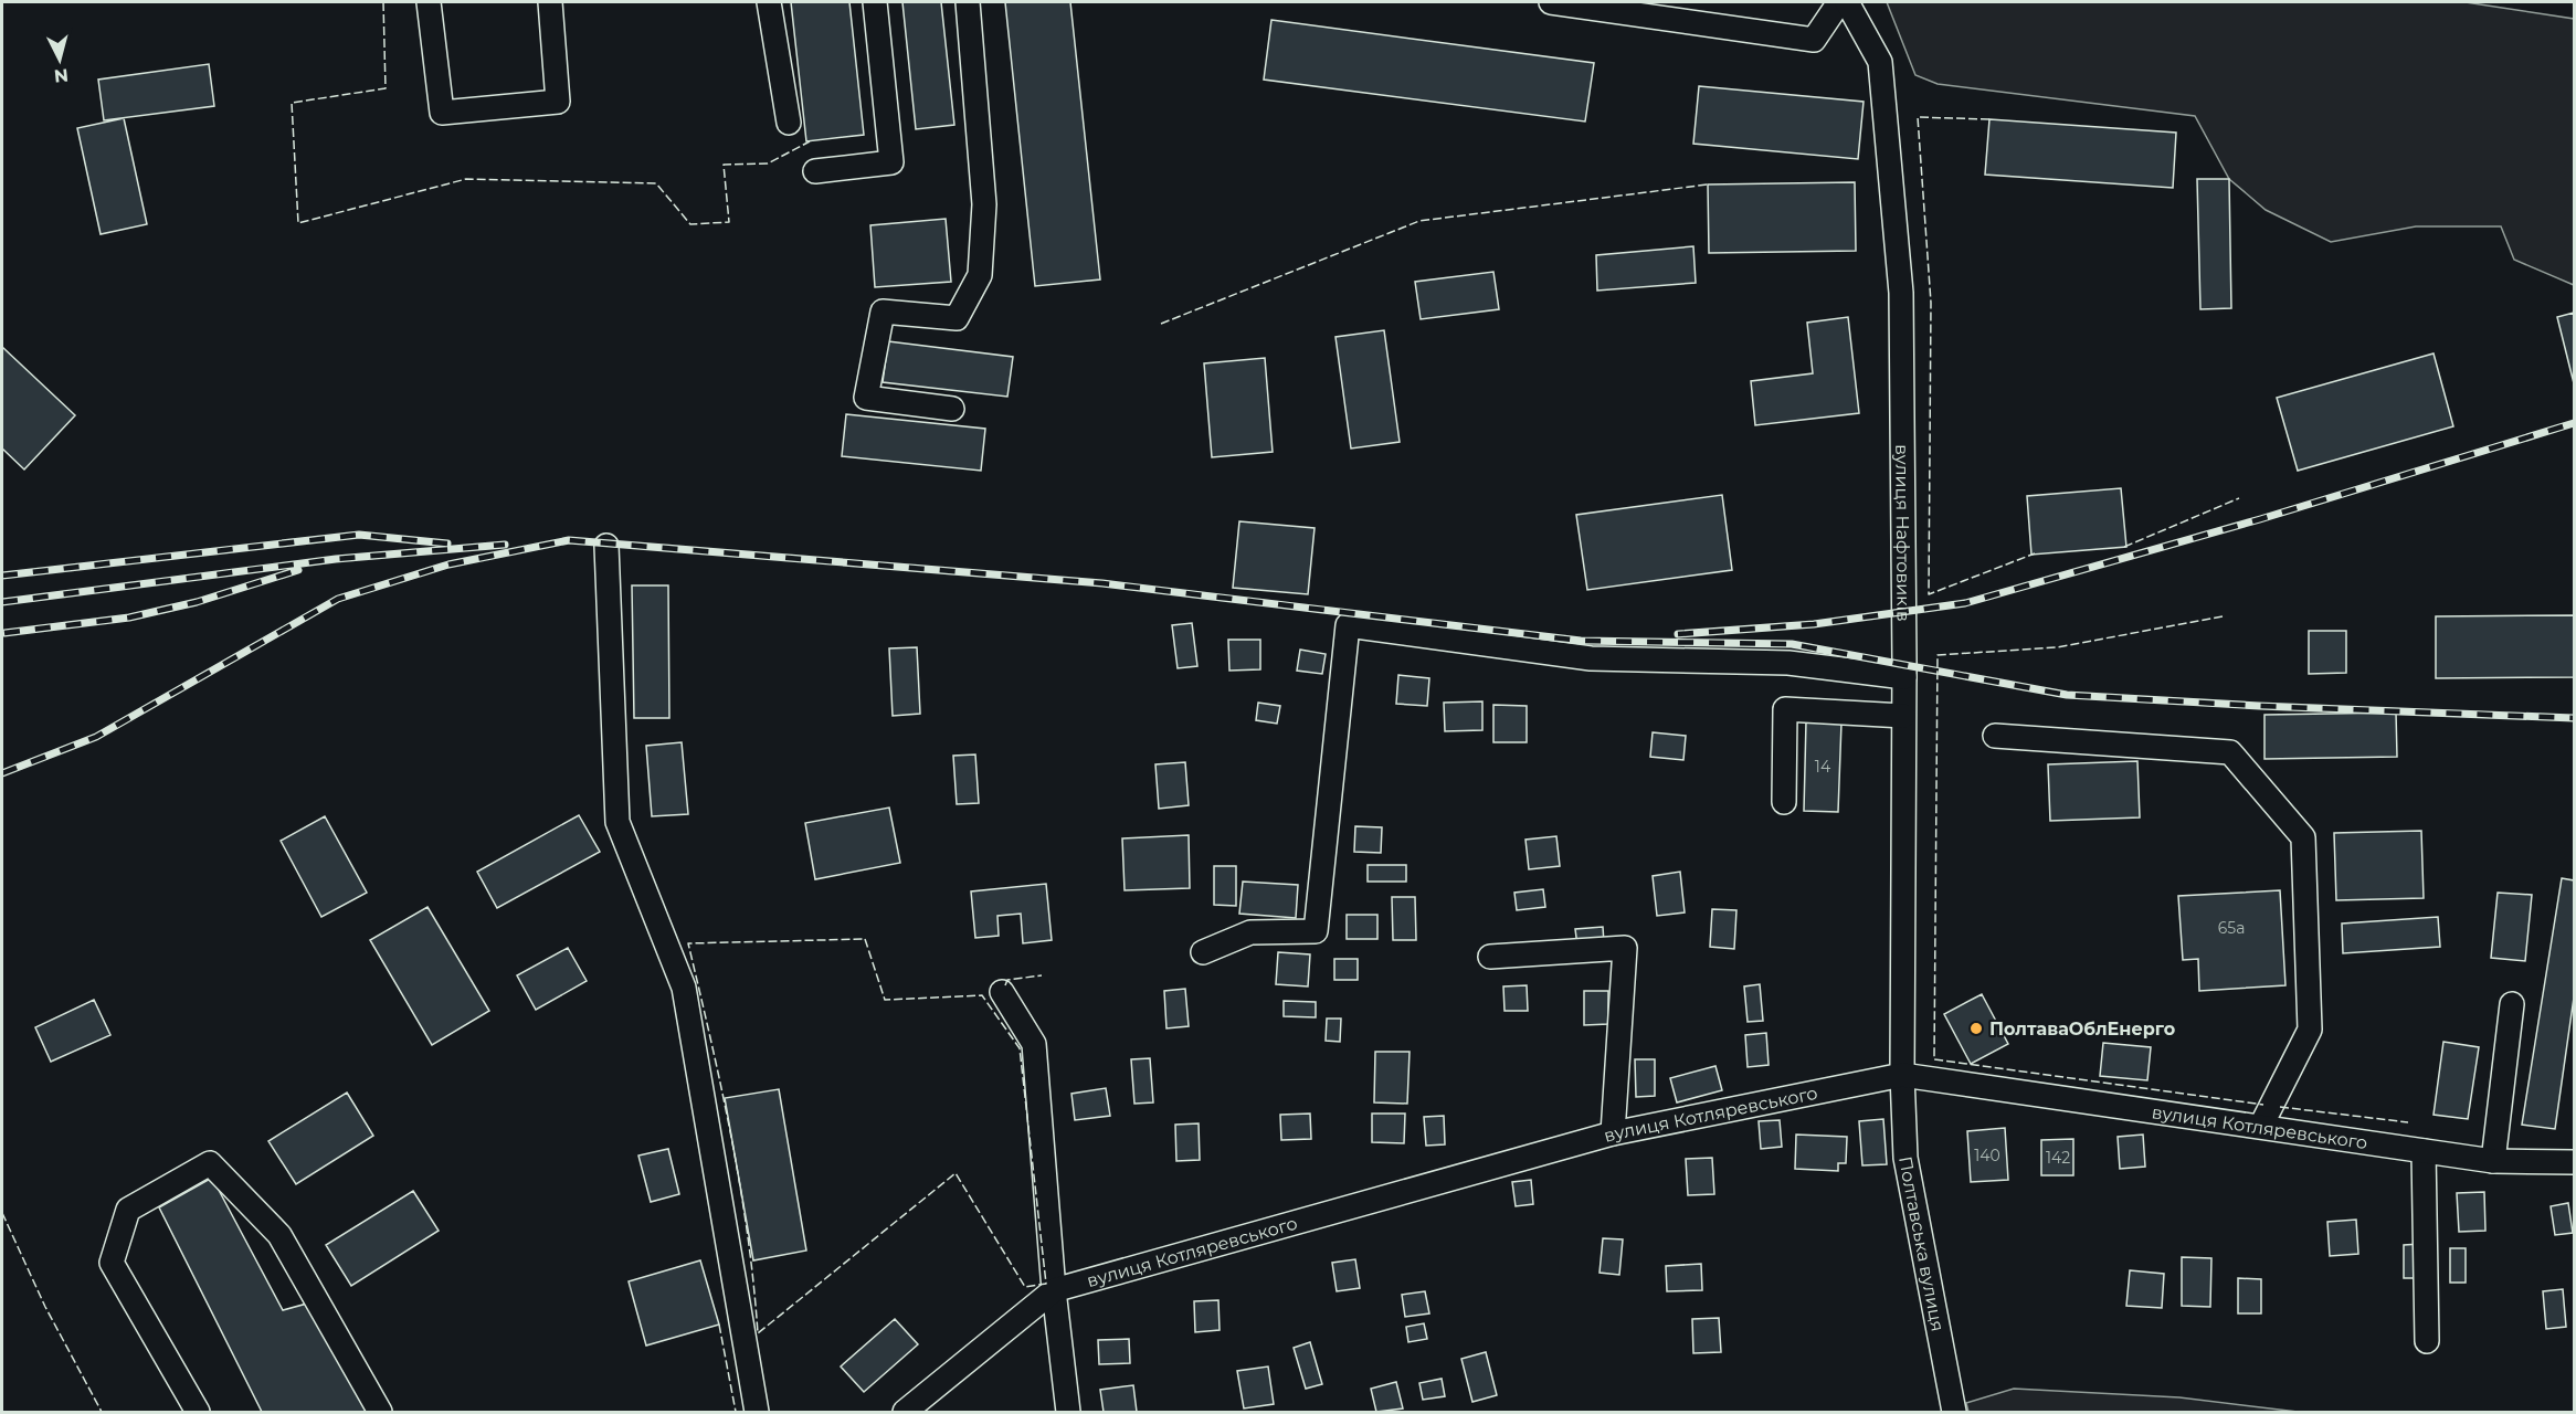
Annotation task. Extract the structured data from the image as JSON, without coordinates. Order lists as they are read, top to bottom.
{
  "streets": {
    "street": ["вулиця Нафтовиків", "вулиця Котляревського", "Полтавська вулиця"]
  },
  "crossings": [
    ["вулиця Нафтовиків", "вулиця Котляревського"],
    ["вулиця Нафтовиків", "Полтавська вулиця"],
    ["вулиця Котляревського", "Полтавська вулиця"]
  ],
  "places": ["ПолтаваОблЕнерго"],
  "house_numbers": [
    "14",
    "65а",
    "140",
    "142"
  ],
  "north": "bottom"
}
